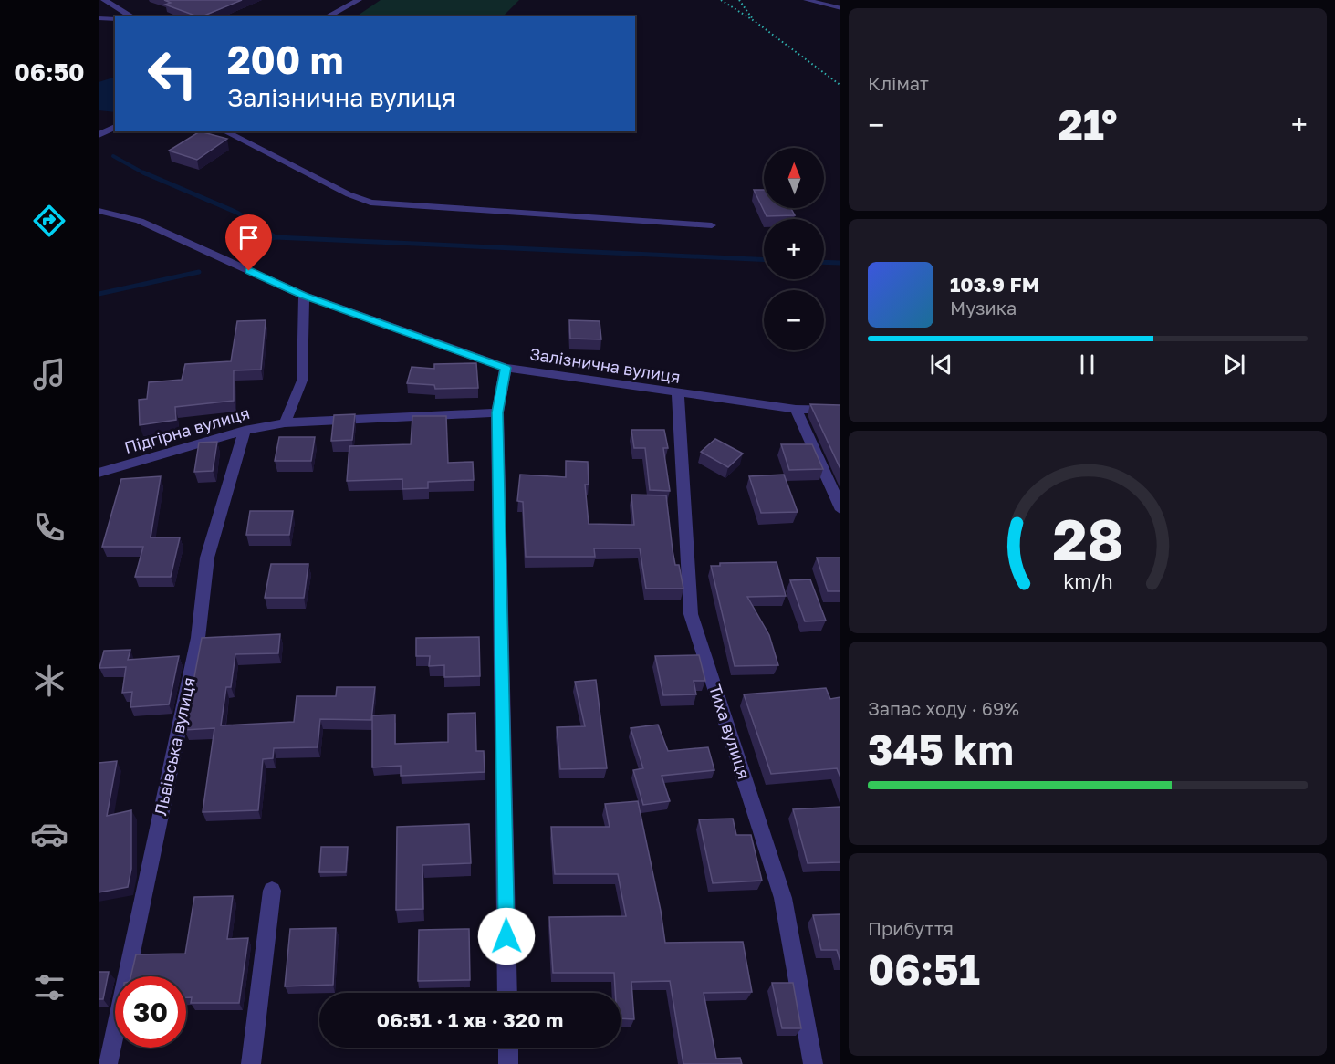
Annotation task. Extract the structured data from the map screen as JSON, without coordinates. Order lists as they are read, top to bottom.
{
  "streets": {
    "street": [
      "Залізнична вулиця",
      "Підгірна вулиця",
      "Тиха вулиця",
      "Львівська вулиця"
    ]
  },
  "crossings": [
    ["Залізнична вулиця", "Тиха вулиця"],
    ["Підгірна вулиця", "Львівська вулиця"]
  ],
  "north": "top",
  "page": {
    "tabs": "06:50",
    "tile": [
      "Клімат",
      ["Запас ходу · 69%", "345 km"],
      ["Прибуття", "06:51"]
    ],
    "turn": ["200 m", "Залізнична вулиця"],
    "heat": ["−", "21°", "+"],
    "map_buttons": ["+", "−"],
    "song": ["103.9 FM", "Музика"],
    "limit": "30",
    "trip": "06:51 · 1 хв · 320 m",
    "gauge": ["28", "km/h"]
  }
}
